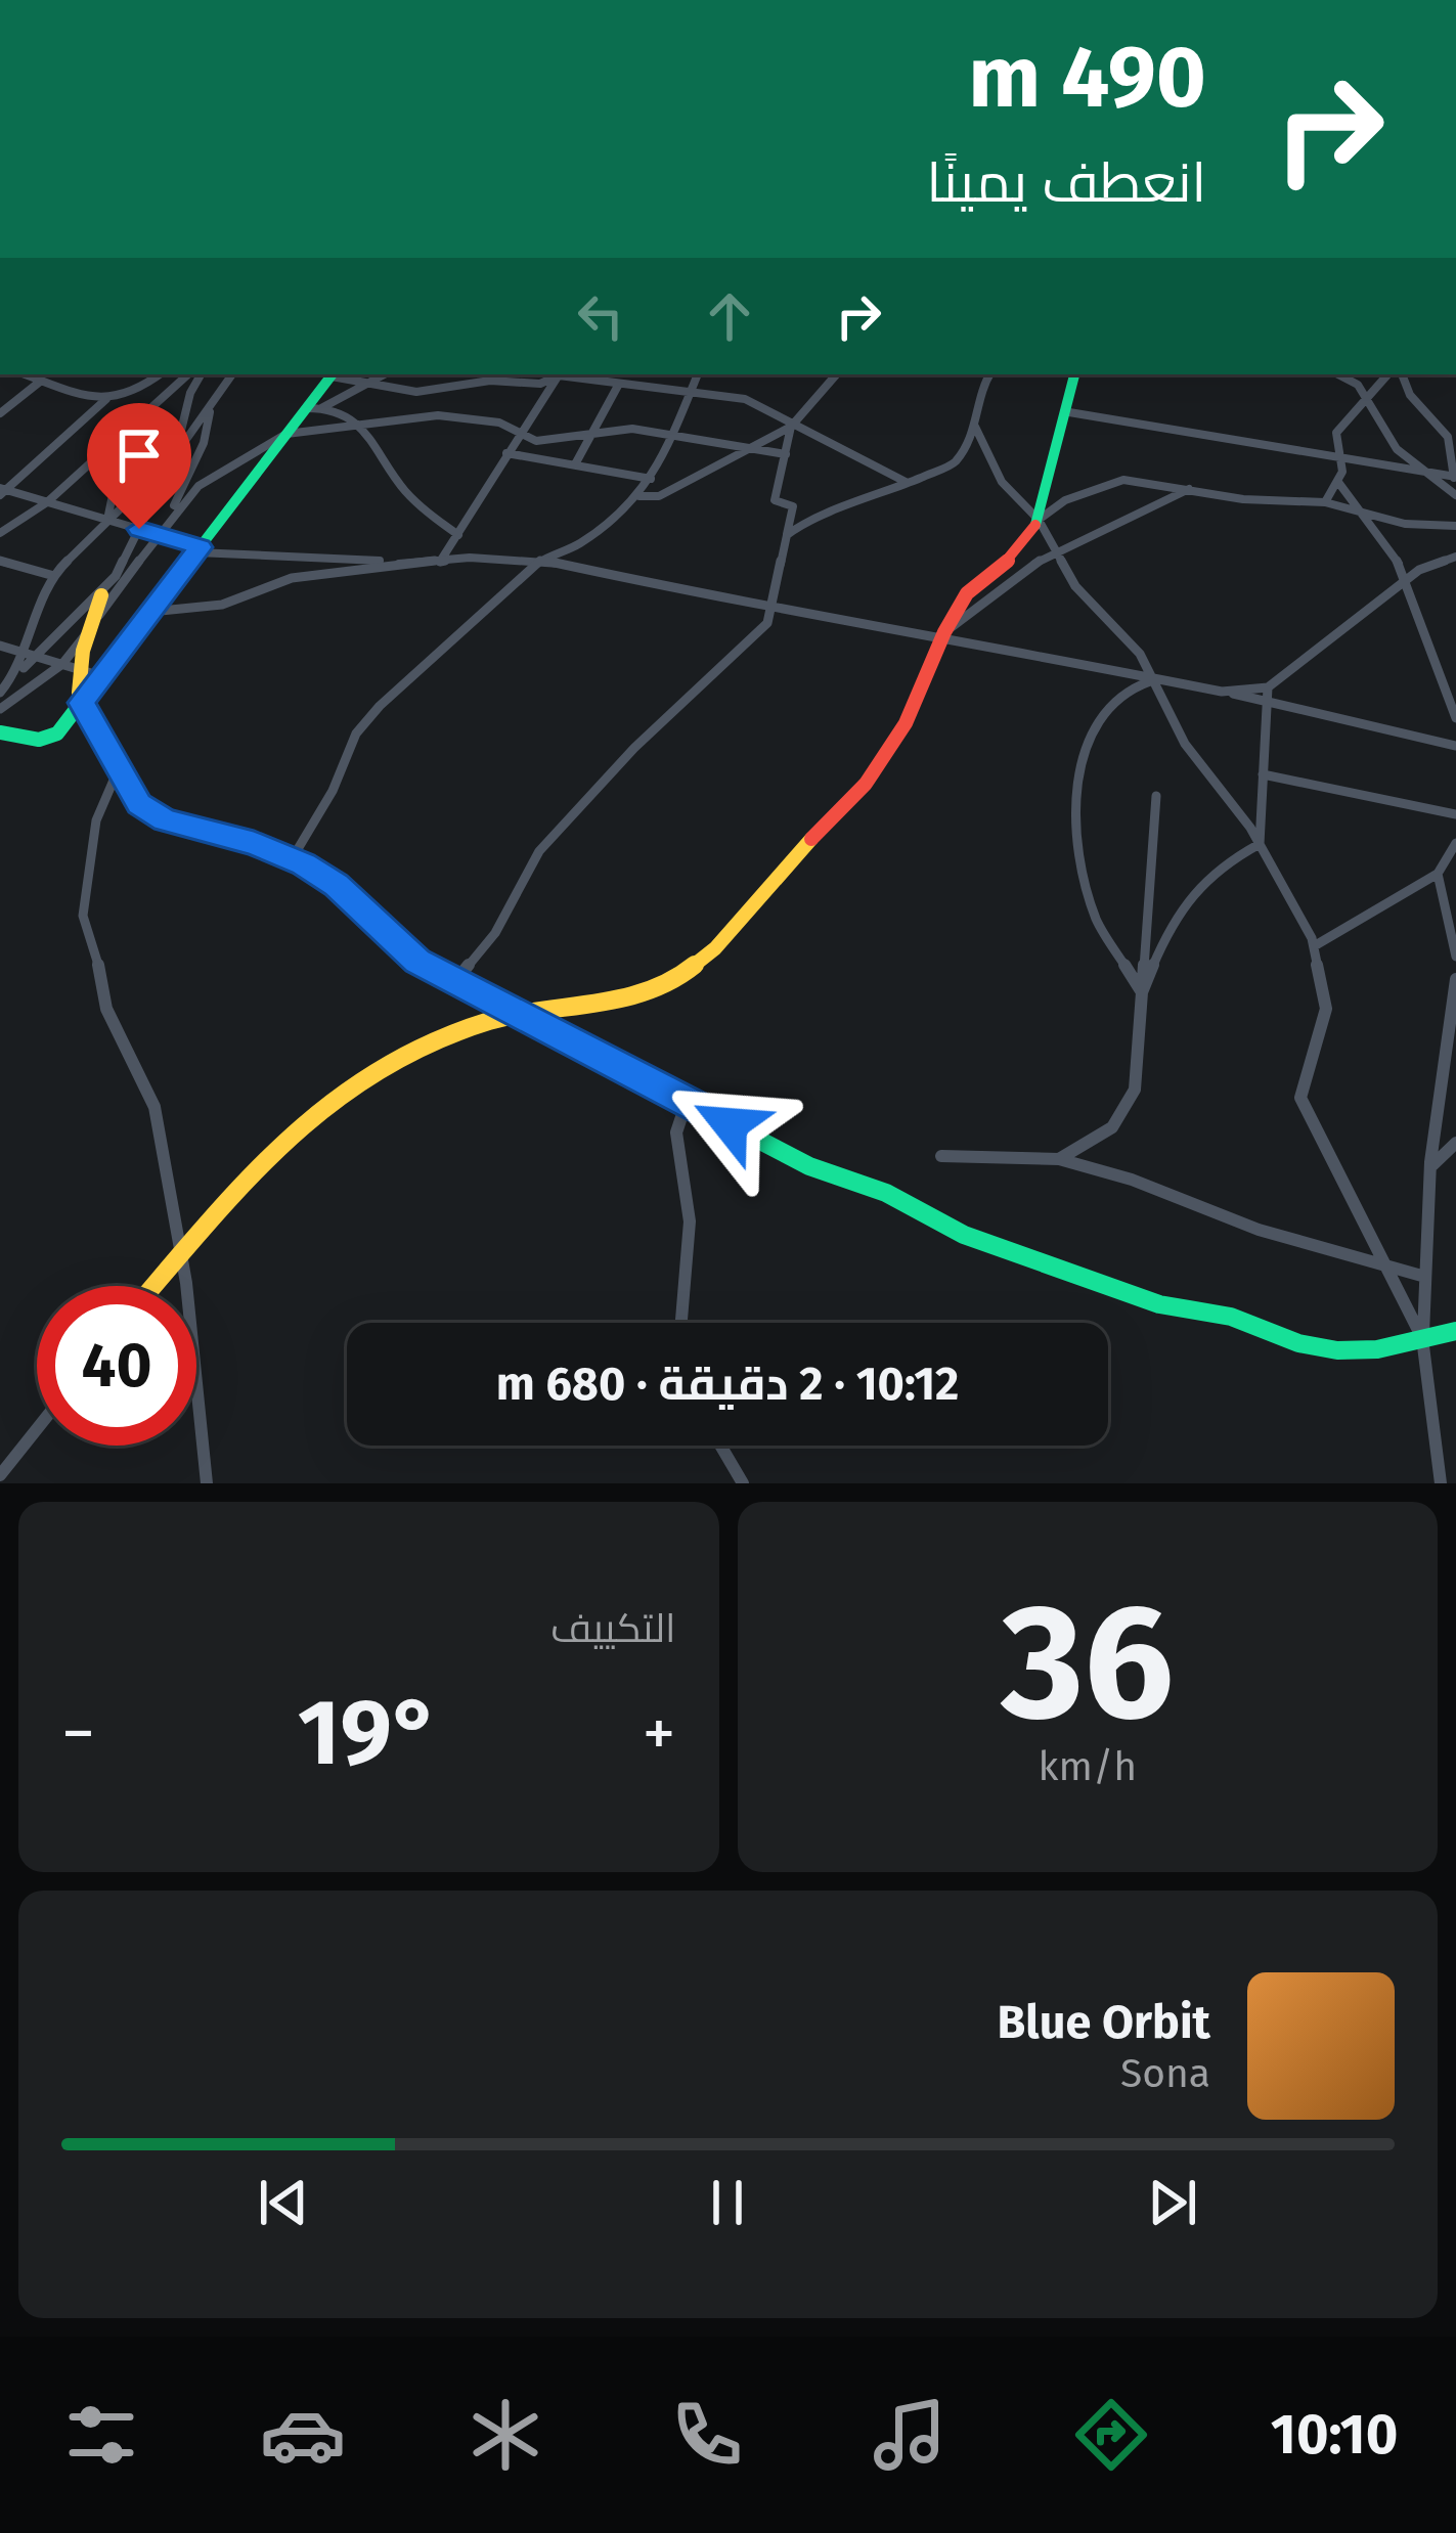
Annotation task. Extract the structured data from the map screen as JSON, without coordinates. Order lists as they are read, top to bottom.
{
  "page": {
    "turn": ["490 m", "انعطف يمينًا"],
    "limit": "40",
    "trip": "10:12 · 2 دقيقة · 680 m",
    "tile": [
      ["36", "km/h"],
      "التكييف"
    ],
    "heat": ["−", "19°", "+"],
    "song": ["Blue Orbit", "Sona"],
    "tabs": "10:10"
  }
}
